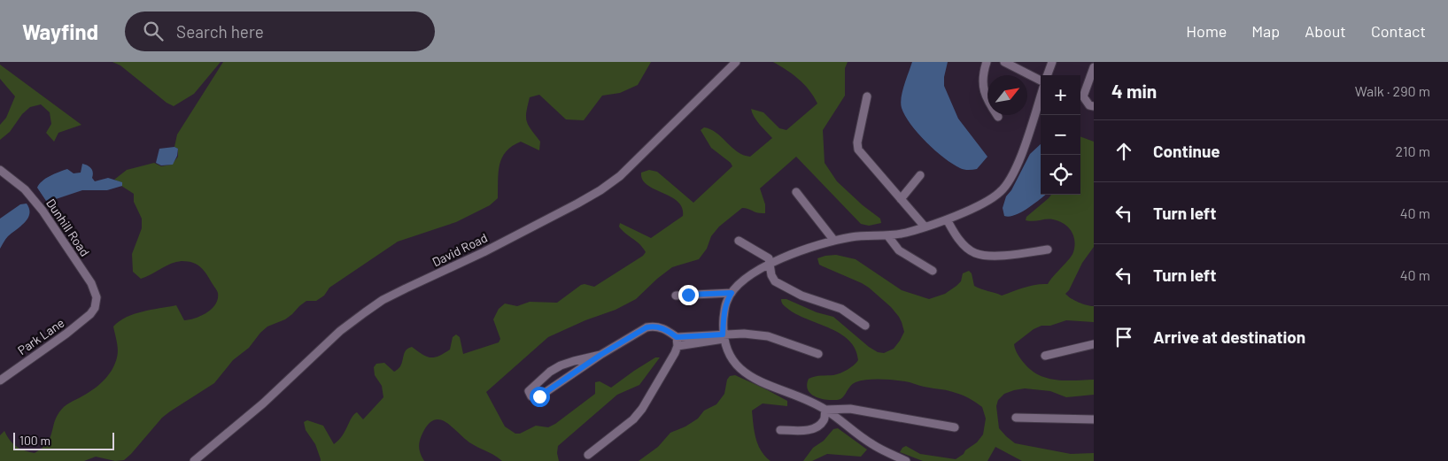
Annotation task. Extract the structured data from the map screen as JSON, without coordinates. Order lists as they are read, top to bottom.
{
  "streets": {
    "street": ["Dunhill Road", "David Road", "Park Lane"]
  },
  "crossings": [
    ["Dunhill Road", "Park Lane"]
  ],
  "scale_bar": "100 m",
  "north": "top right",
  "page": {
    "header": "Wayfind",
    "search": "Search here",
    "nav": [
      "Home",
      "Map",
      "About",
      "Contact"
    ],
    "heading": ["4 min", "Walk · 290 m"],
    "map_buttons": ["+", "−"],
    "list": [
      ["Continue", "210 m"],
      ["Turn left", "40 m"],
      ["Turn left", "40 m"],
      "Arrive at destination"
    ],
    "scale": "100 m"
  }
}
